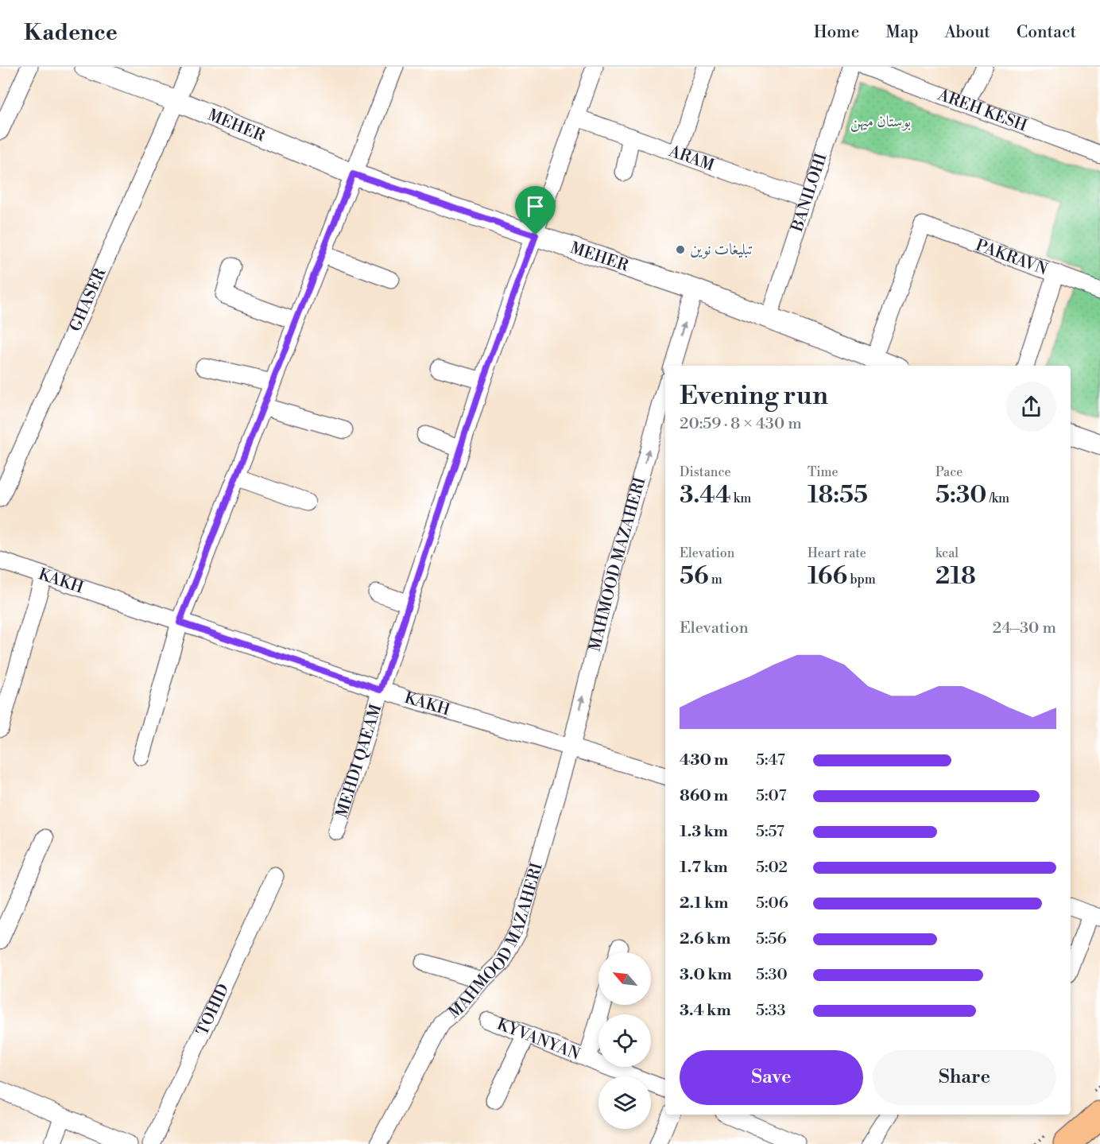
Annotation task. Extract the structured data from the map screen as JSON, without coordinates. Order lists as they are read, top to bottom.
{
  "streets": {
    "street": [
      "AREH KESH",
      "MEHER",
      "ARAM",
      "BANILOHI",
      "PAKRAVN",
      "GHASER",
      "MAHMOOD MAZAHERI",
      "KAKH",
      "MEHDI QAEAM",
      "TOHID",
      "KYVANYAN"
    ]
  },
  "crossings": [
    ["MEHER", "BANILOHI"],
    ["MEHER", "PAKRAVN"],
    ["MEHER", "GHASER"],
    ["MEHER", "MEHDI QAEAM"],
    ["ARAM", "BANILOHI"],
    ["ARAM", "MEHDI QAEAM"],
    ["MAHMOOD MAZAHERI", "KAKH"],
    ["KAKH", "MEHDI QAEAM"]
  ],
  "one_way": ["MAHMOOD MAZAHERI"],
  "parks": ["بوستان میهن"],
  "places": ["تبلیغات نوین"],
  "north": "top left",
  "page": {
    "header": "Kadence",
    "nav": [
      "Home",
      "Map",
      "About",
      "Contact"
    ],
    "heading": ["Evening run", "20:59 · 8 × 430 m"],
    "stats": [
      ["Distance", "3.44 km"],
      ["Time", "18:55"],
      ["Pace", "5:30 /km"],
      ["Elevation", "56 m"],
      ["Heart rate", "166 bpm"],
      ["kcal", "218"]
    ],
    "chart": ["Elevation", "24–30 m"],
    "list": [
      {
        "name": "430 m",
        "note": "5:47"
      },
      {
        "name": "860 m",
        "note": "5:07"
      },
      {
        "name": "1.3 km",
        "note": "5:57"
      },
      {
        "name": "1.7 km",
        "note": "5:02"
      },
      {
        "name": "2.1 km",
        "note": "5:06"
      },
      {
        "name": "2.6 km",
        "note": "5:56"
      },
      {
        "name": "3.0 km",
        "note": "5:30"
      },
      {
        "name": "3.4 km",
        "note": "5:33"
      }
    ],
    "buttons": ["Save", "Share"]
  }
}
